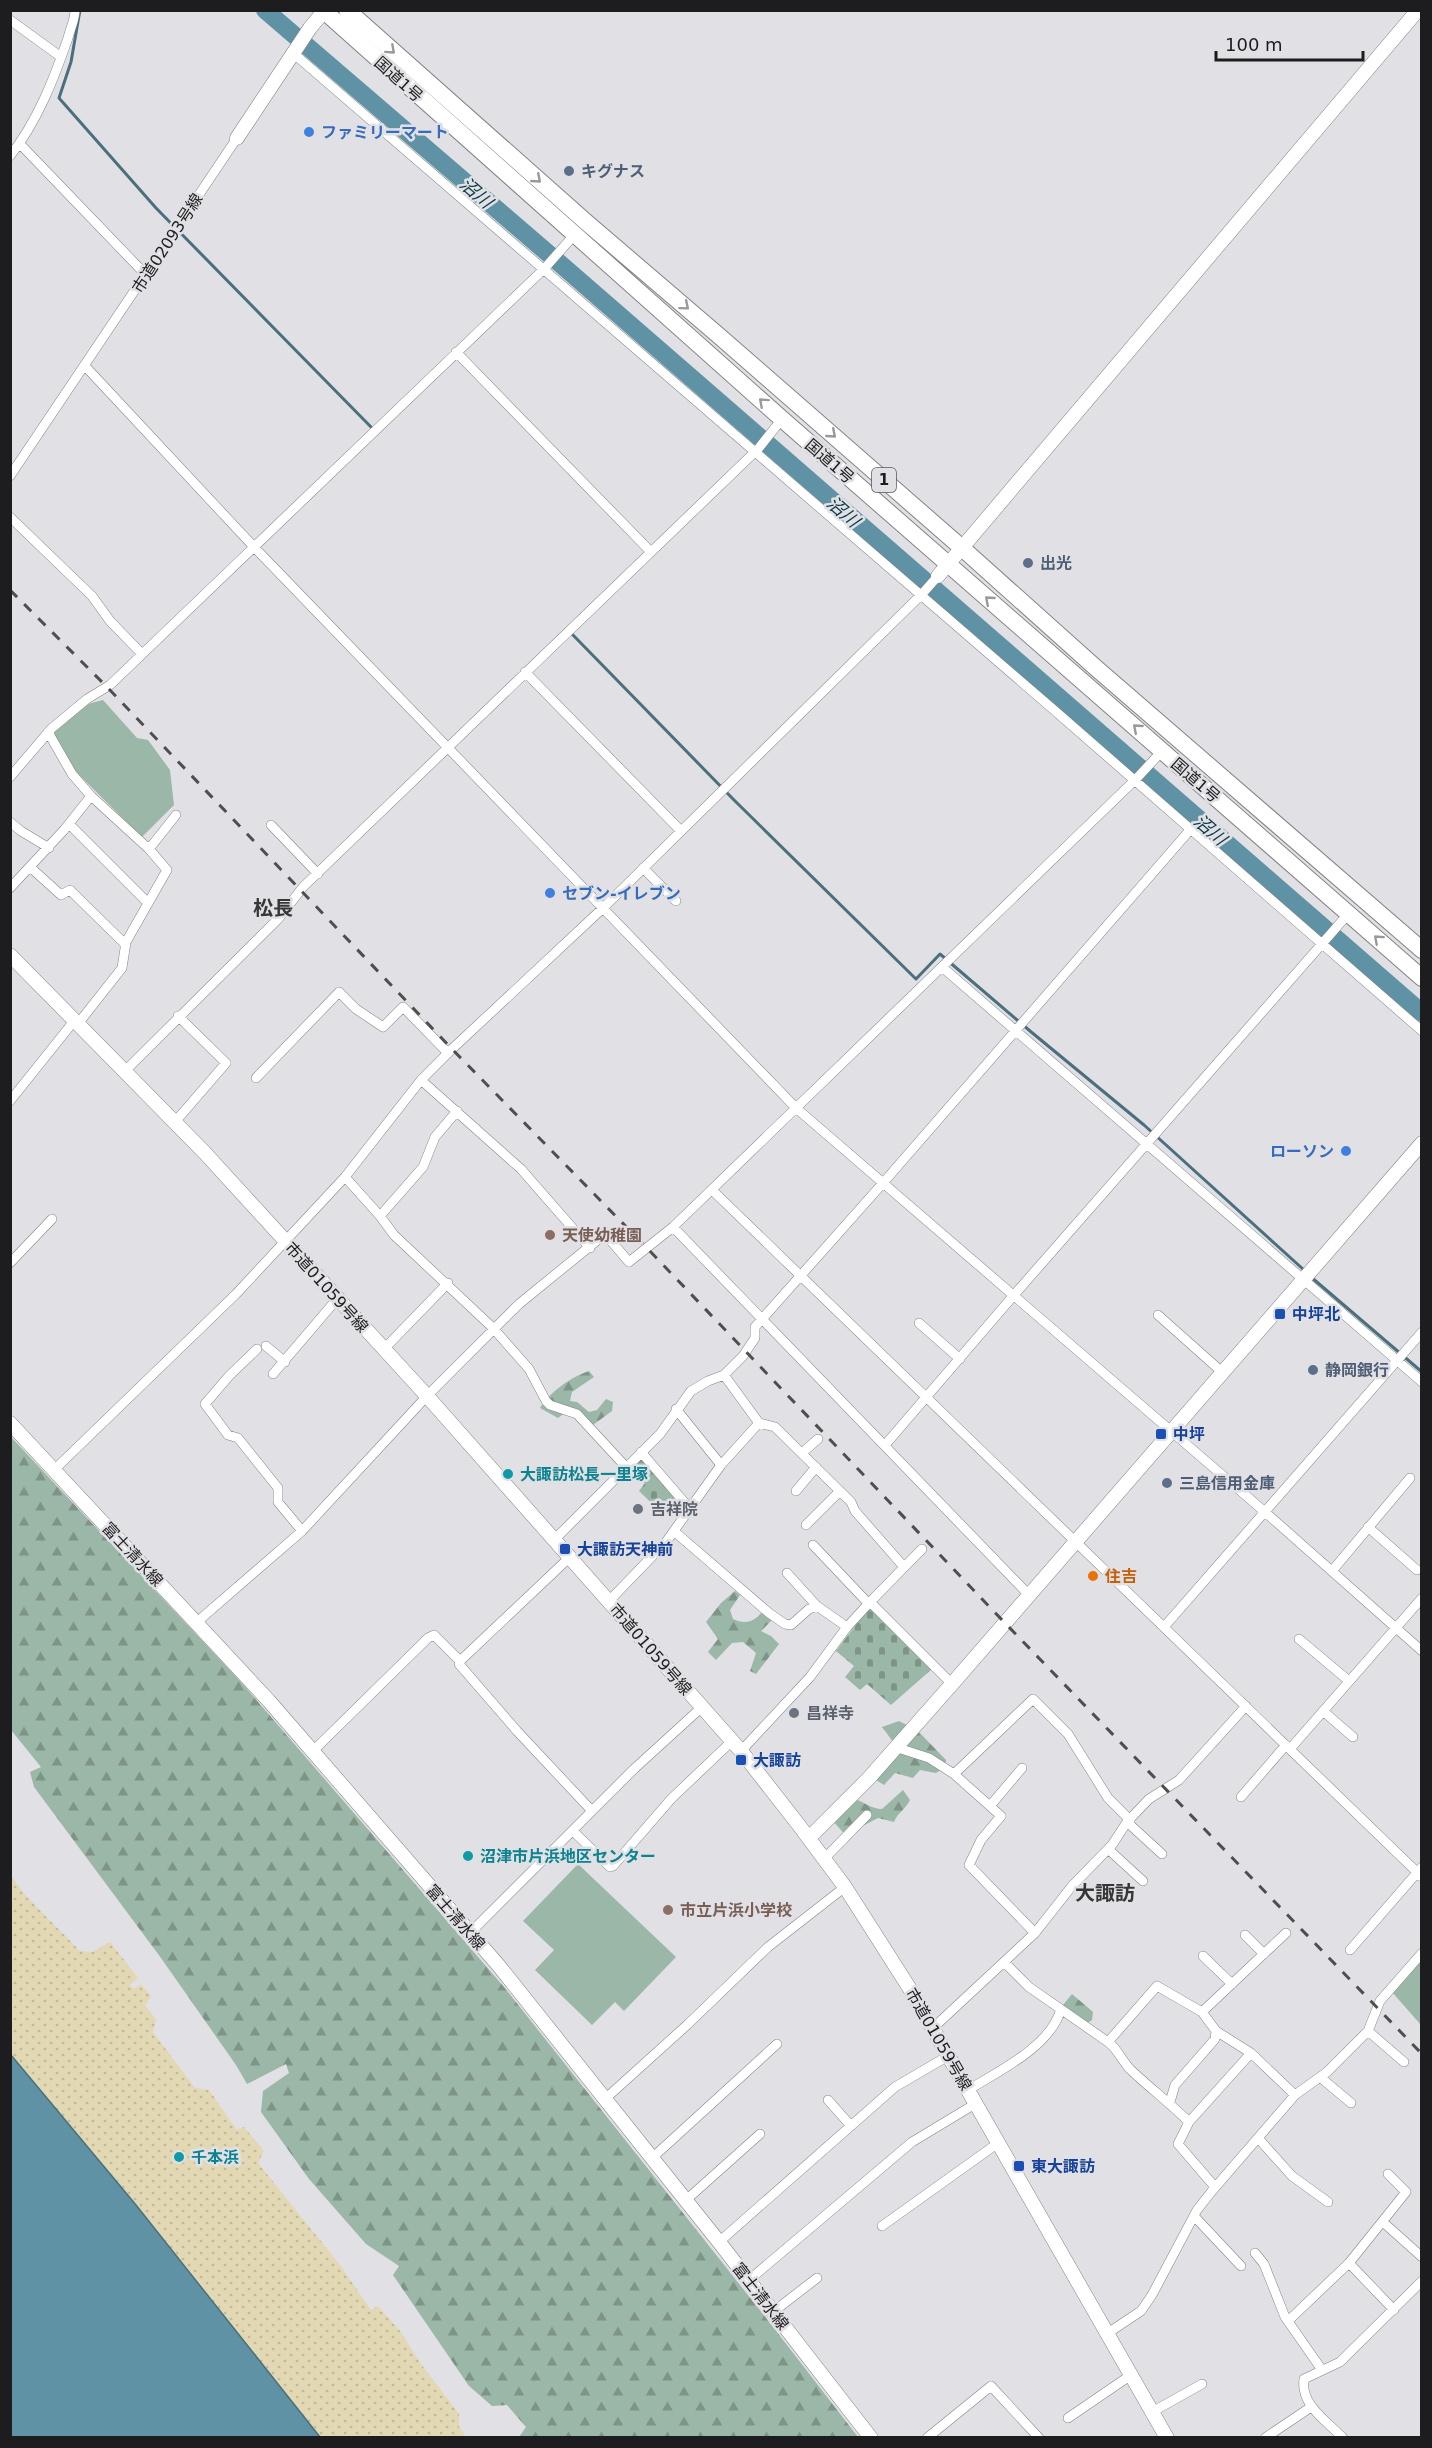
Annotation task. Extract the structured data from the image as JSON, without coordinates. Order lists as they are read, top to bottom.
{
  "streets": {
    "highway": ["国道1号", "1"],
    "street": ["市道02093号線", "市道01059号線", "富士清水線"]
  },
  "crossings": [
    ["国道1号", "市道02093号線"]
  ],
  "districts": ["松長", "大諏訪"],
  "water": ["沼川"],
  "places": {
    "other": [
      "ファミリーマート",
      "キグナス",
      "出光",
      "セブン-イレブン",
      "ローソン",
      "天使幼稚園",
      "静岡銀行",
      "大諏訪松長一里塚",
      "三島信用金庫",
      "吉祥院",
      "住吉",
      "昌祥寺",
      "沼津市片浜地区センター",
      "市立片浜小学校",
      "千本浜"
    ],
    "transit": [
      "中坪北",
      "中坪",
      "大諏訪天神前",
      "大諏訪",
      "東大諏訪"
    ]
  },
  "scale_bar": "100 m"
}
